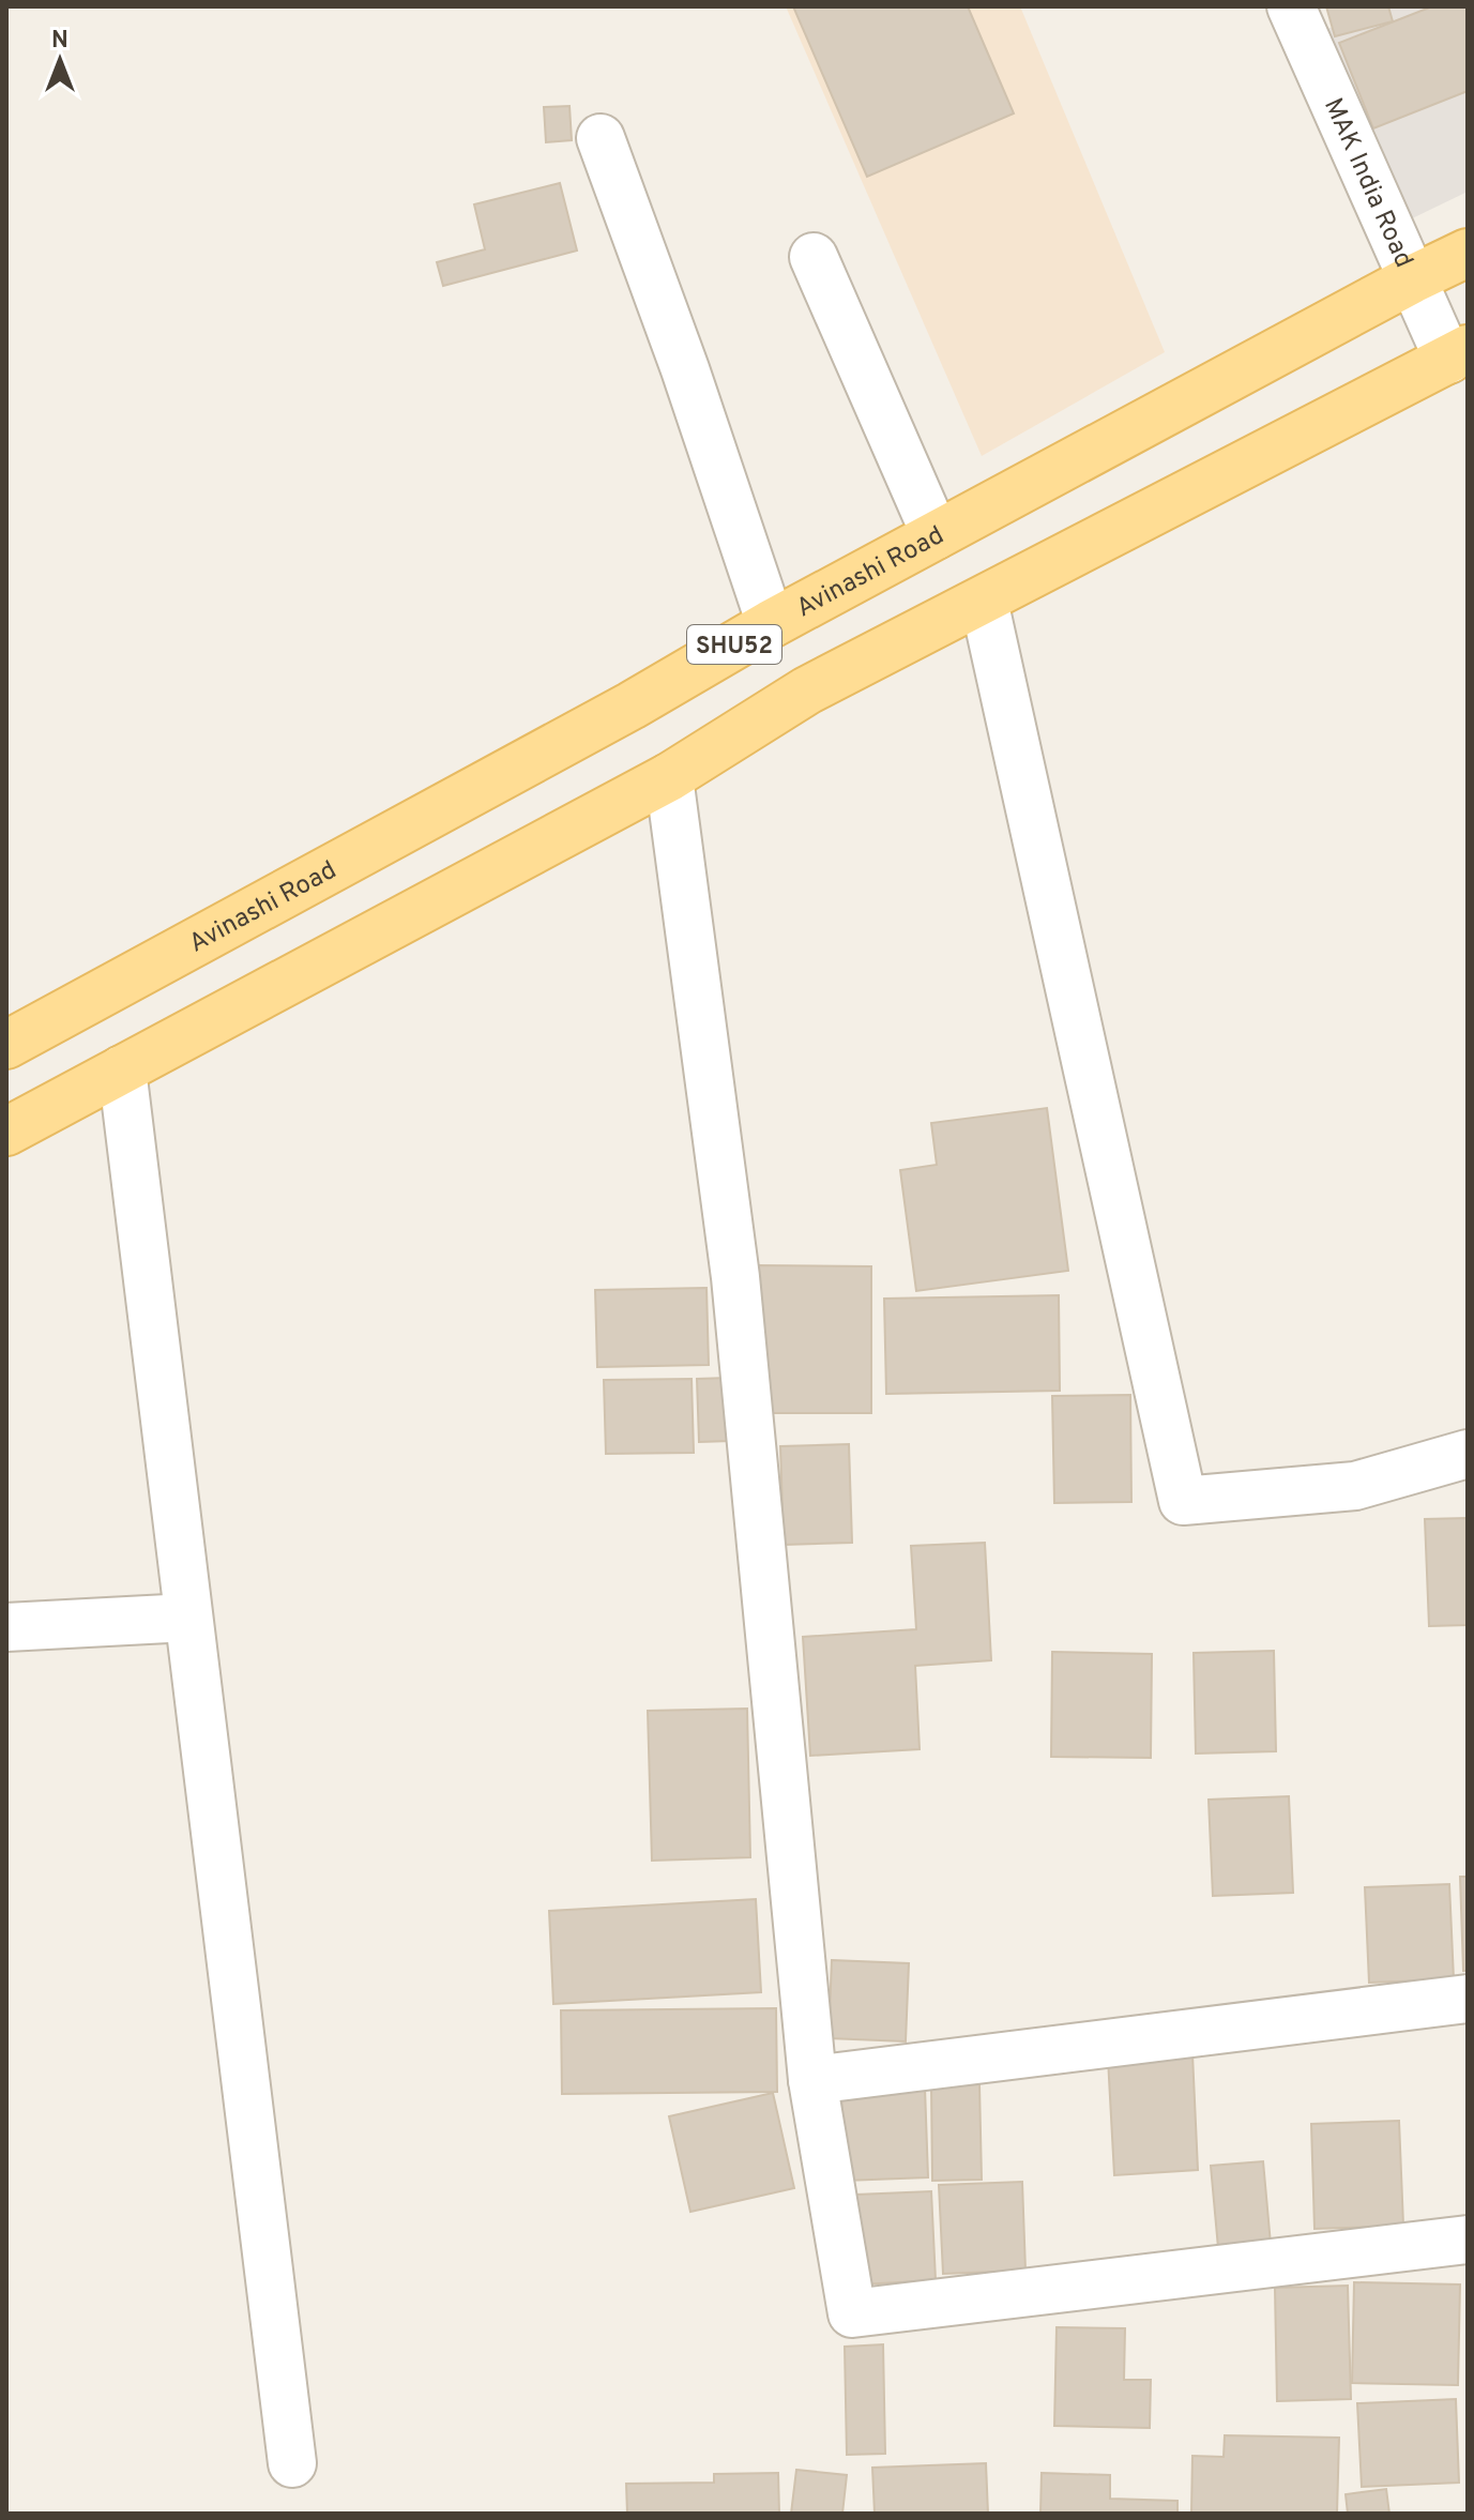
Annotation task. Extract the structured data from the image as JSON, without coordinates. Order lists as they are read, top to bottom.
{
  "streets": {
    "main road": ["Avinashi Road", "SHU52"],
    "street": ["MAK India Road"]
  },
  "crossings": [
    ["MAK India Road", "Avinashi Road"],
    ["MAK India Road", "SHU52"]
  ],
  "north": "top"
}
